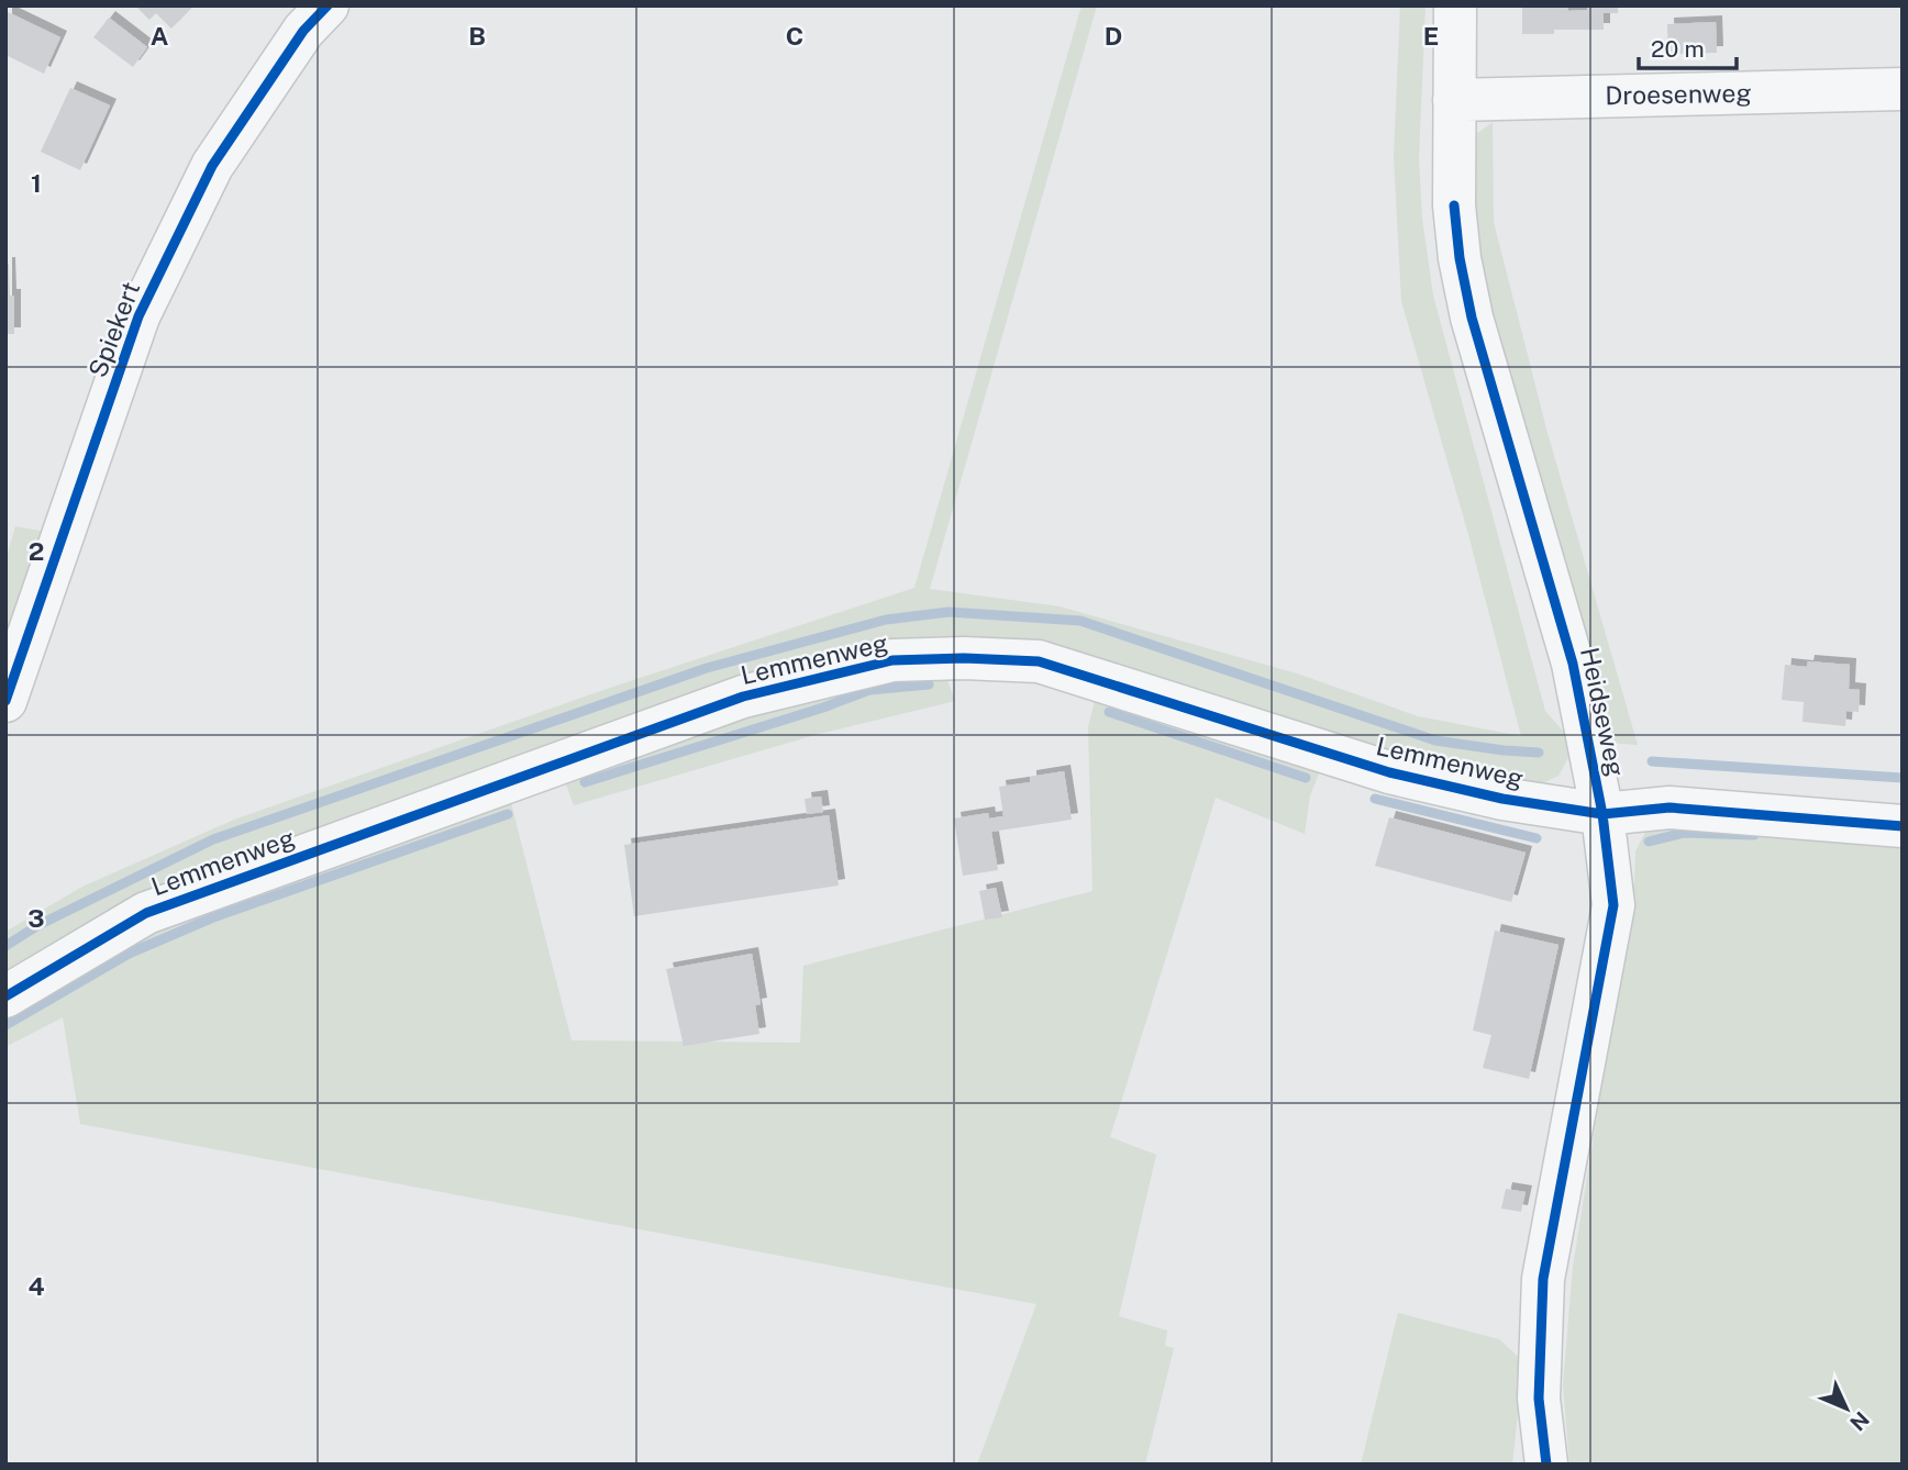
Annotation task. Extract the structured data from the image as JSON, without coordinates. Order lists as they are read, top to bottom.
{
  "streets": {
    "street": [
      "Droesenweg",
      "Spiekert",
      "Lemmenweg",
      "Heidseweg"
    ]
  },
  "crossings": [
    ["Droesenweg", "Heidseweg"],
    ["Lemmenweg", "Heidseweg"]
  ],
  "scale_bar": "20 m",
  "north": "bottom right",
  "grid": {
    "columns": [
      "A",
      "B",
      "C",
      "D",
      "E"
    ],
    "rows": [
      "1",
      "2",
      "3",
      "4"
    ]
  }
}
